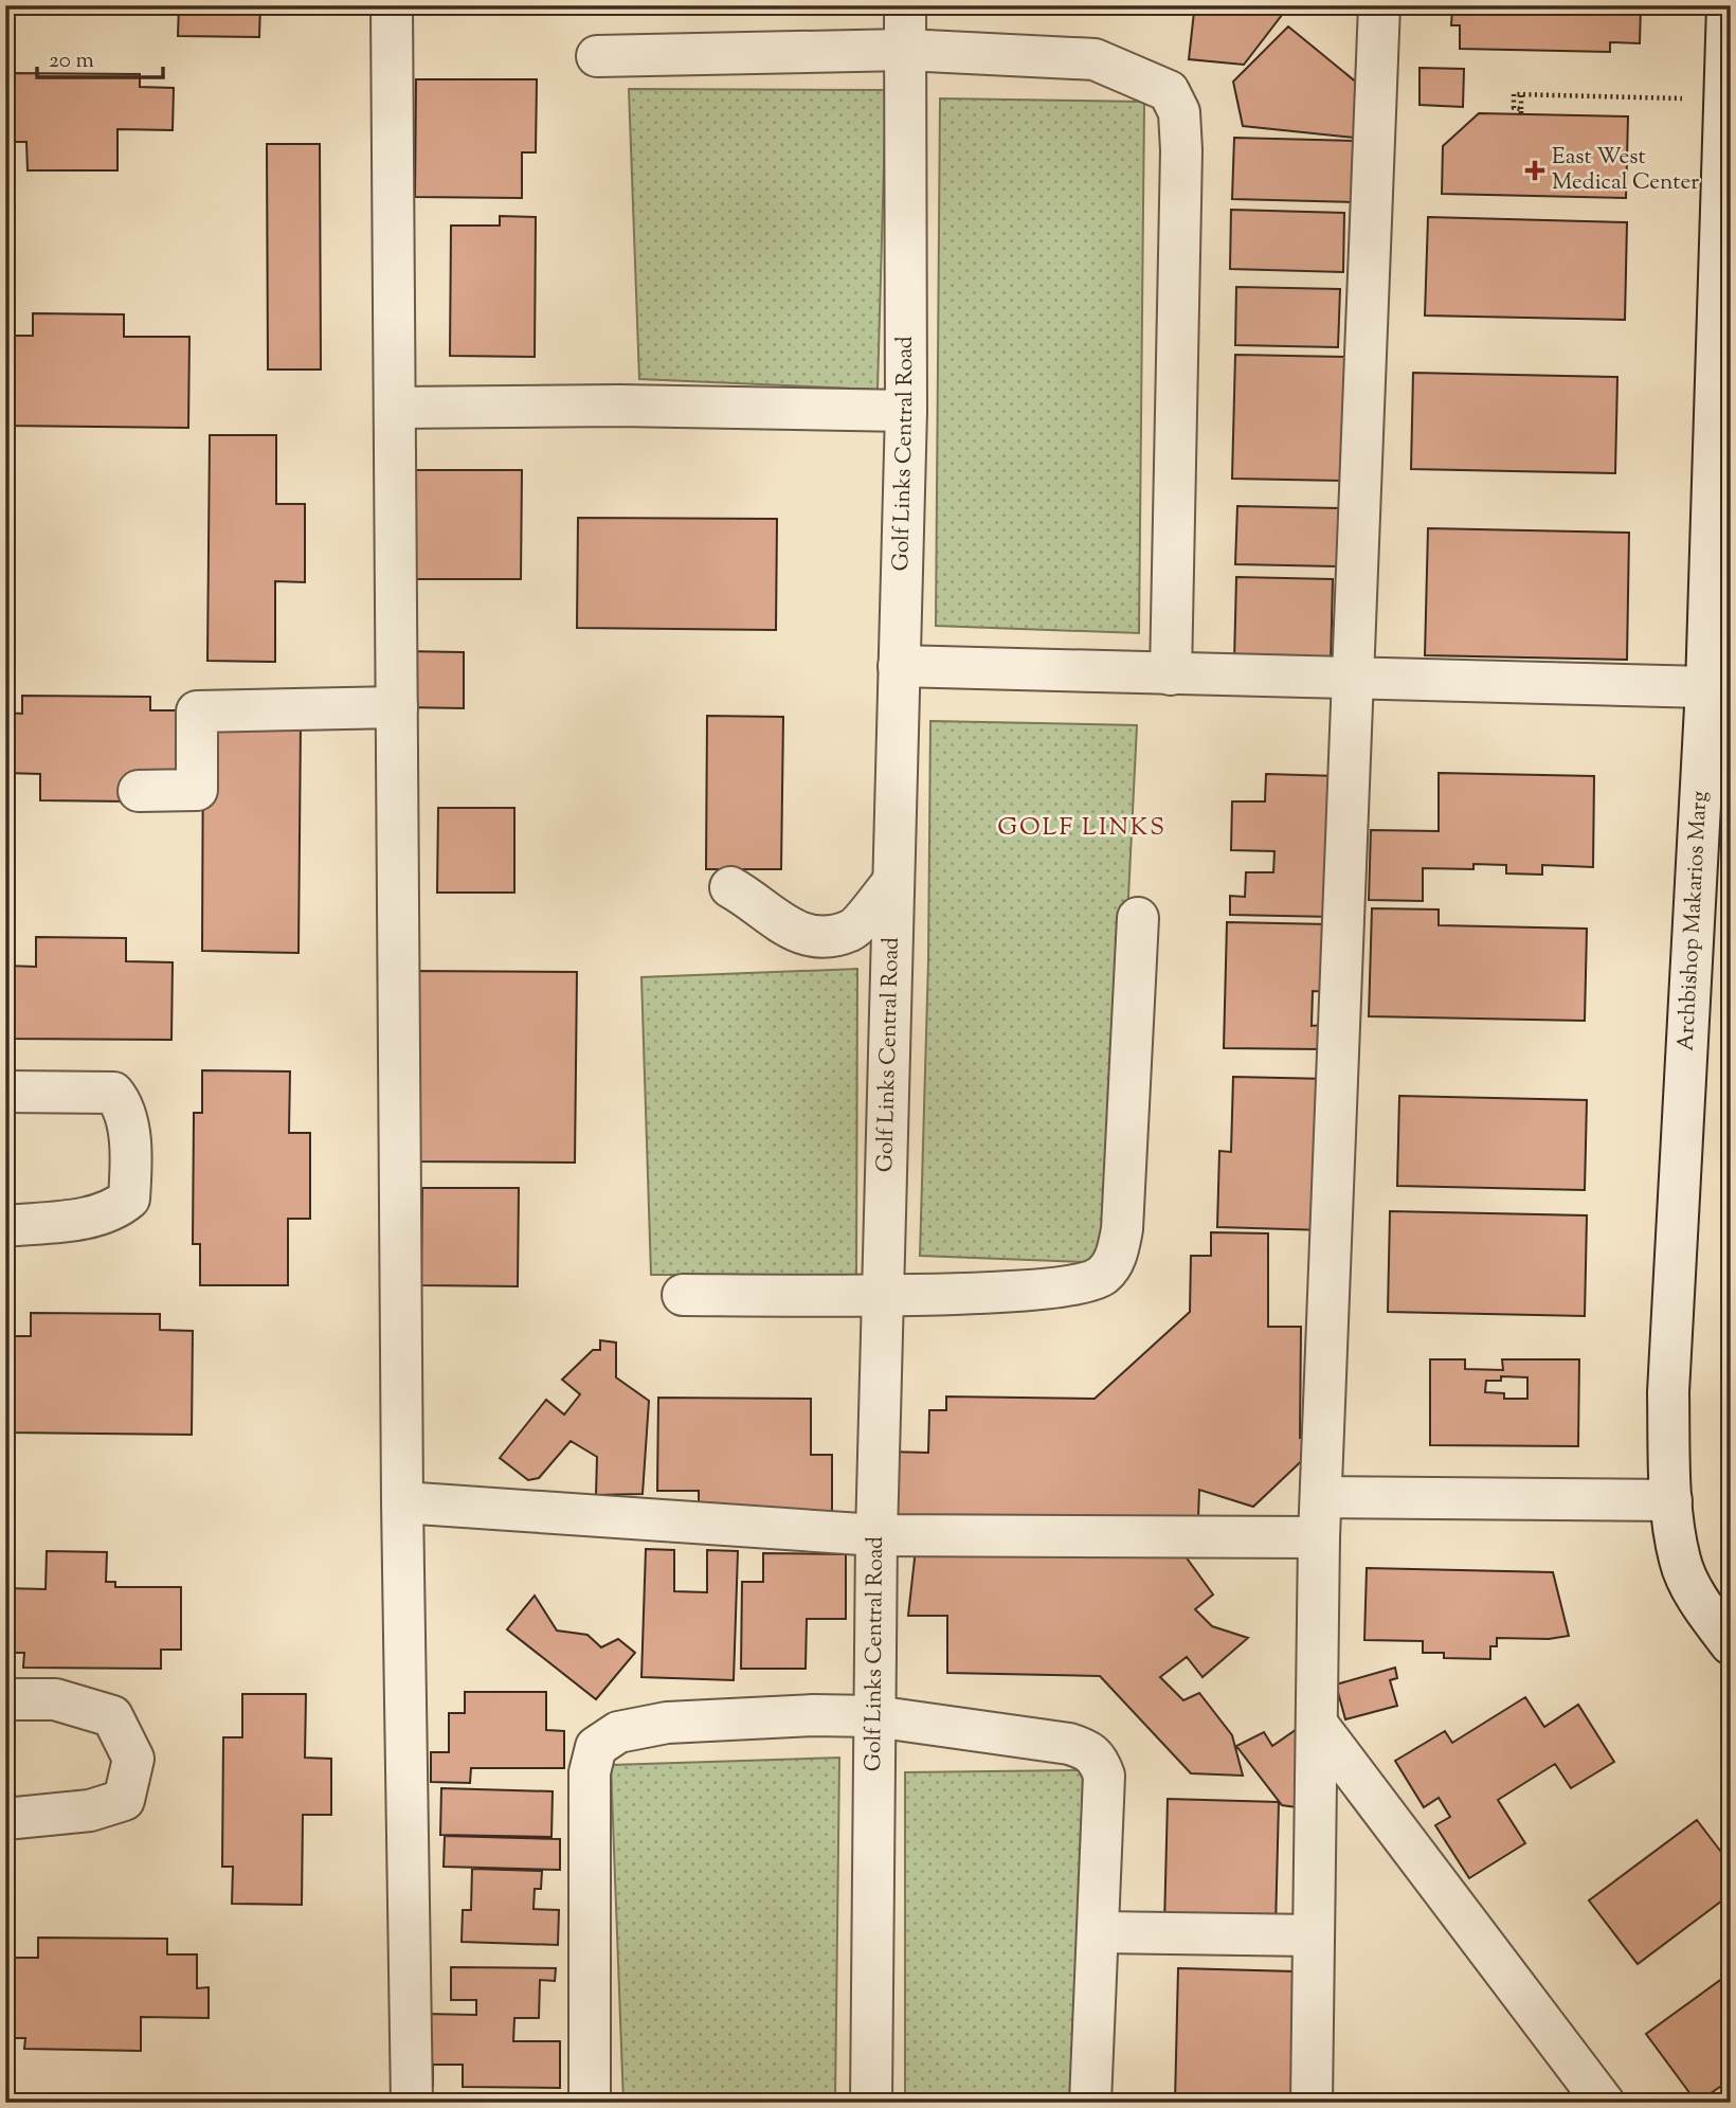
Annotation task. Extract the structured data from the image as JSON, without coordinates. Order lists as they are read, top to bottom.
{
  "streets": {
    "street": ["Golf Links Central Road", "Archbishop Makarios Marg"]
  },
  "districts": ["GOLF LINKS"],
  "places": {
    "health": ["East West Medical Center"]
  },
  "scale_bar": "20 m"
}
